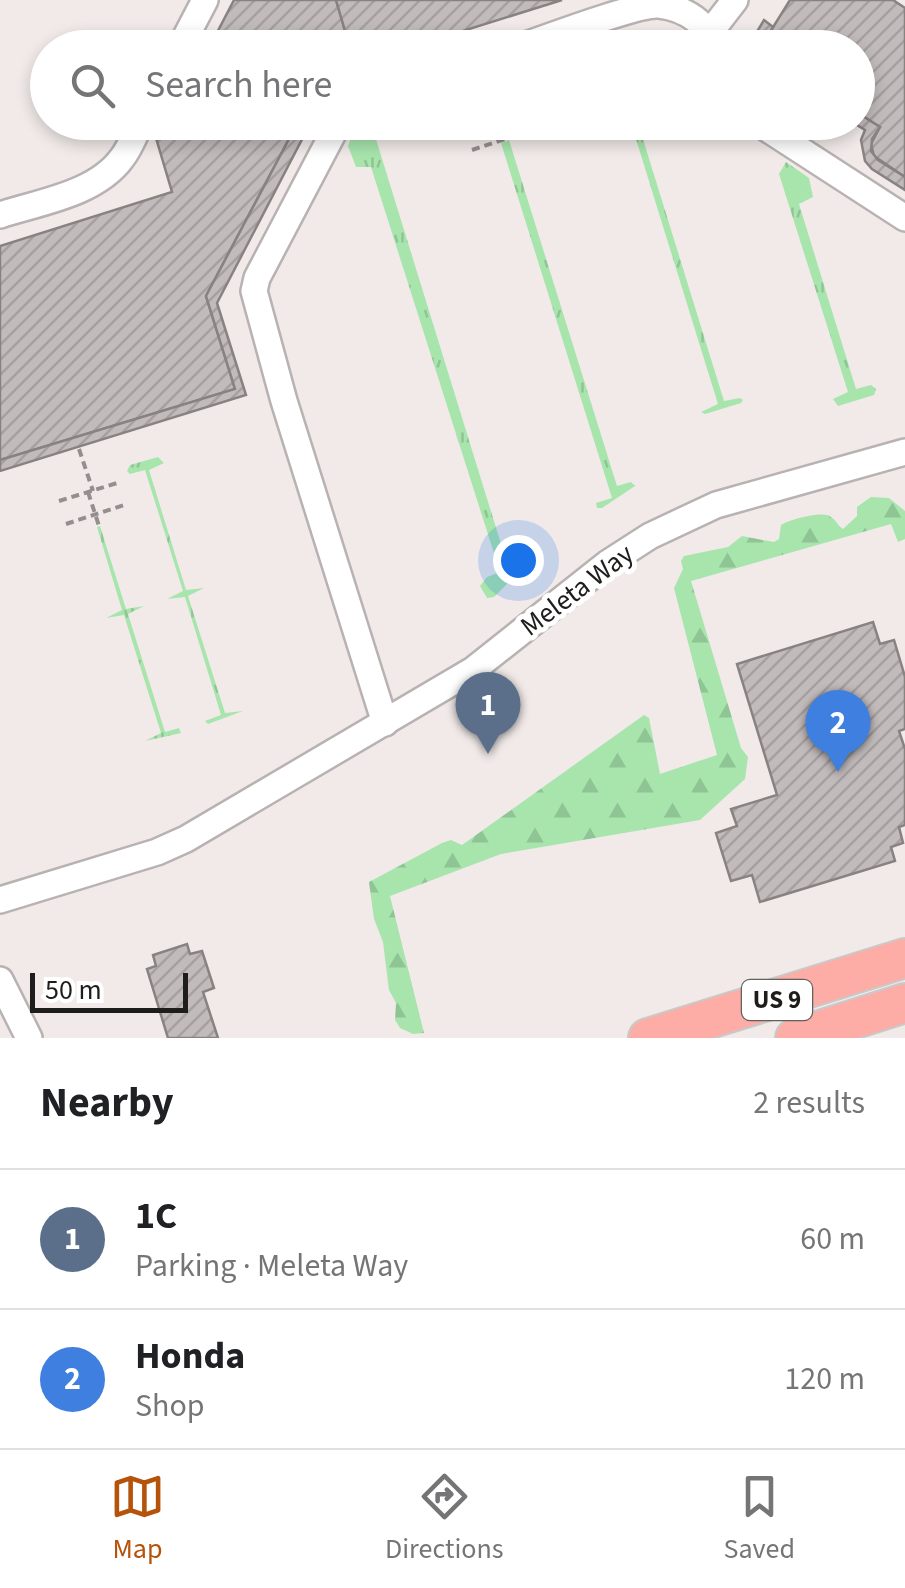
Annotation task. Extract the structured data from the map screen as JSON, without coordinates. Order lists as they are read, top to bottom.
{
  "streets": {
    "highway": ["US 9"],
    "street": ["Meleta Way"]
  },
  "scale_bar": "50 m",
  "page": {
    "search": "Search here",
    "pins": ["1", "2"],
    "scale": "50 m",
    "heading": ["Nearby", "2 results"],
    "list": [
      {
        "mark": "1",
        "name": "1C",
        "note": "Parking · Meleta Way",
        "value": "60 m"
      },
      {
        "mark": "2",
        "name": "Honda",
        "note": "Shop",
        "value": "120 m"
      }
    ],
    "nav": ["Map", "Directions", "Saved"]
  }
}
